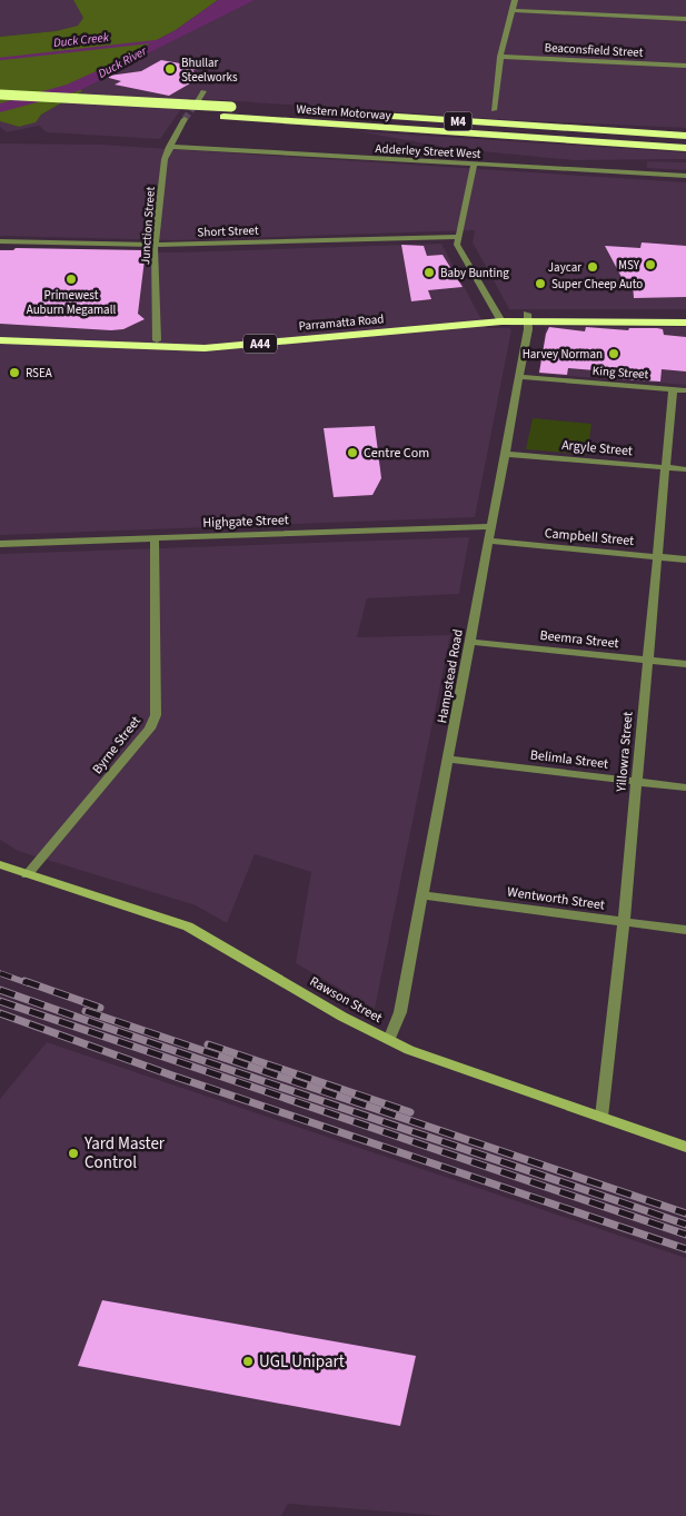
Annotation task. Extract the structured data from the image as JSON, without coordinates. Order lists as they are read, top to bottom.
{
  "streets": {
    "highway": [
      "Western Motorway",
      "M4",
      "Parramatta Road",
      "A44"
    ],
    "main road": ["Rawson Street"],
    "street": [
      "Beaconsfield Street",
      "Adderley Street West",
      "Junction Street",
      "Short Street",
      "King Street",
      "Argyle Street",
      "Highgate Street",
      "Campbell Street",
      "Beemra Street",
      "Hampstead Road",
      "Byrne Street",
      "Yillowra Street",
      "Belimla Street",
      "Wentworth Street"
    ]
  },
  "crossings": [
    ["Adderley Street West", "Junction Street"],
    ["Junction Street", "Short Street"],
    ["Junction Street", "Parramatta Road"],
    ["Parramatta Road", "Hampstead Road"],
    ["King Street", "Hampstead Road"],
    ["King Street", "Yillowra Street"],
    ["Argyle Street", "Hampstead Road"],
    ["Argyle Street", "Yillowra Street"],
    ["Highgate Street", "Hampstead Road"],
    ["Highgate Street", "Byrne Street"],
    ["Campbell Street", "Hampstead Road"],
    ["Campbell Street", "Yillowra Street"],
    ["Beemra Street", "Hampstead Road"],
    ["Beemra Street", "Yillowra Street"],
    ["Hampstead Road", "Belimla Street"],
    ["Hampstead Road", "Wentworth Street"],
    ["Hampstead Road", "Rawson Street"],
    ["Byrne Street", "Rawson Street"],
    ["Yillowra Street", "Belimla Street"],
    ["Yillowra Street", "Wentworth Street"],
    ["Yillowra Street", "Rawson Street"]
  ],
  "water": ["Duck Creek", "Duck River"],
  "places": [
    "Bhullar Steelworks",
    "MSY",
    "Jaycar",
    "Baby Bunting",
    "Primewest Auburn Megamall",
    "Super Cheep Auto",
    "Harvey Norman",
    "RSEA",
    "Centre Com",
    "Yard Master Control",
    "UGL Unipart"
  ]
}
